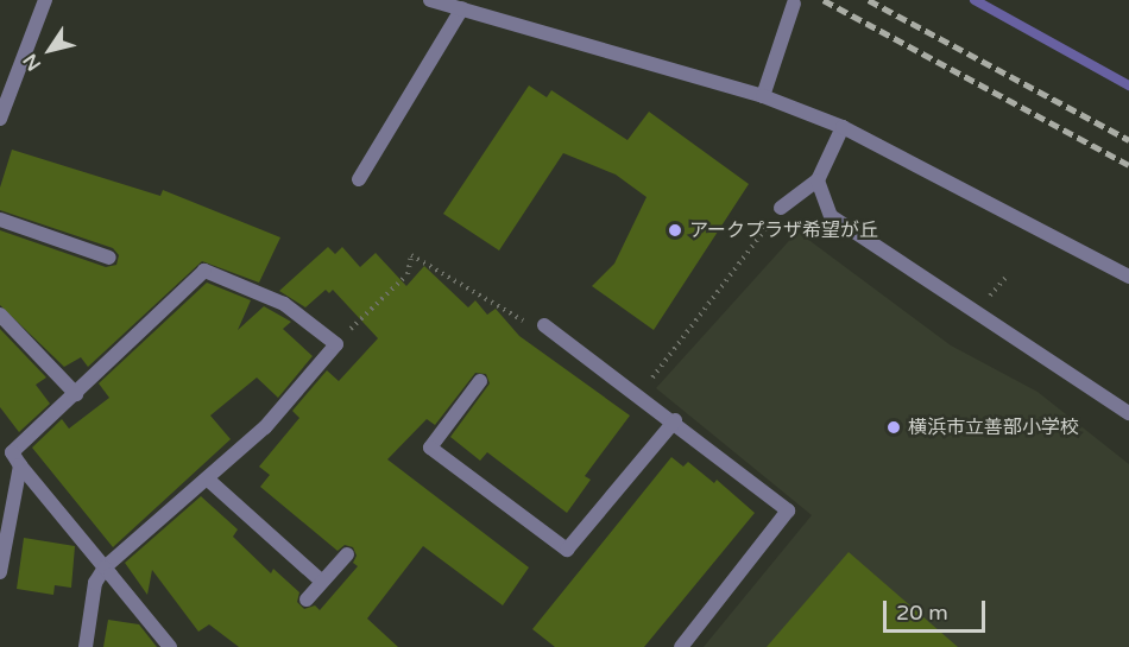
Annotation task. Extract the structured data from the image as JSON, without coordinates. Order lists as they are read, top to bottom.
{
  "places": ["アークプラザ希望が丘", "横浜市立善部小学校"],
  "scale_bar": "20 m",
  "north": "bottom left"
}
